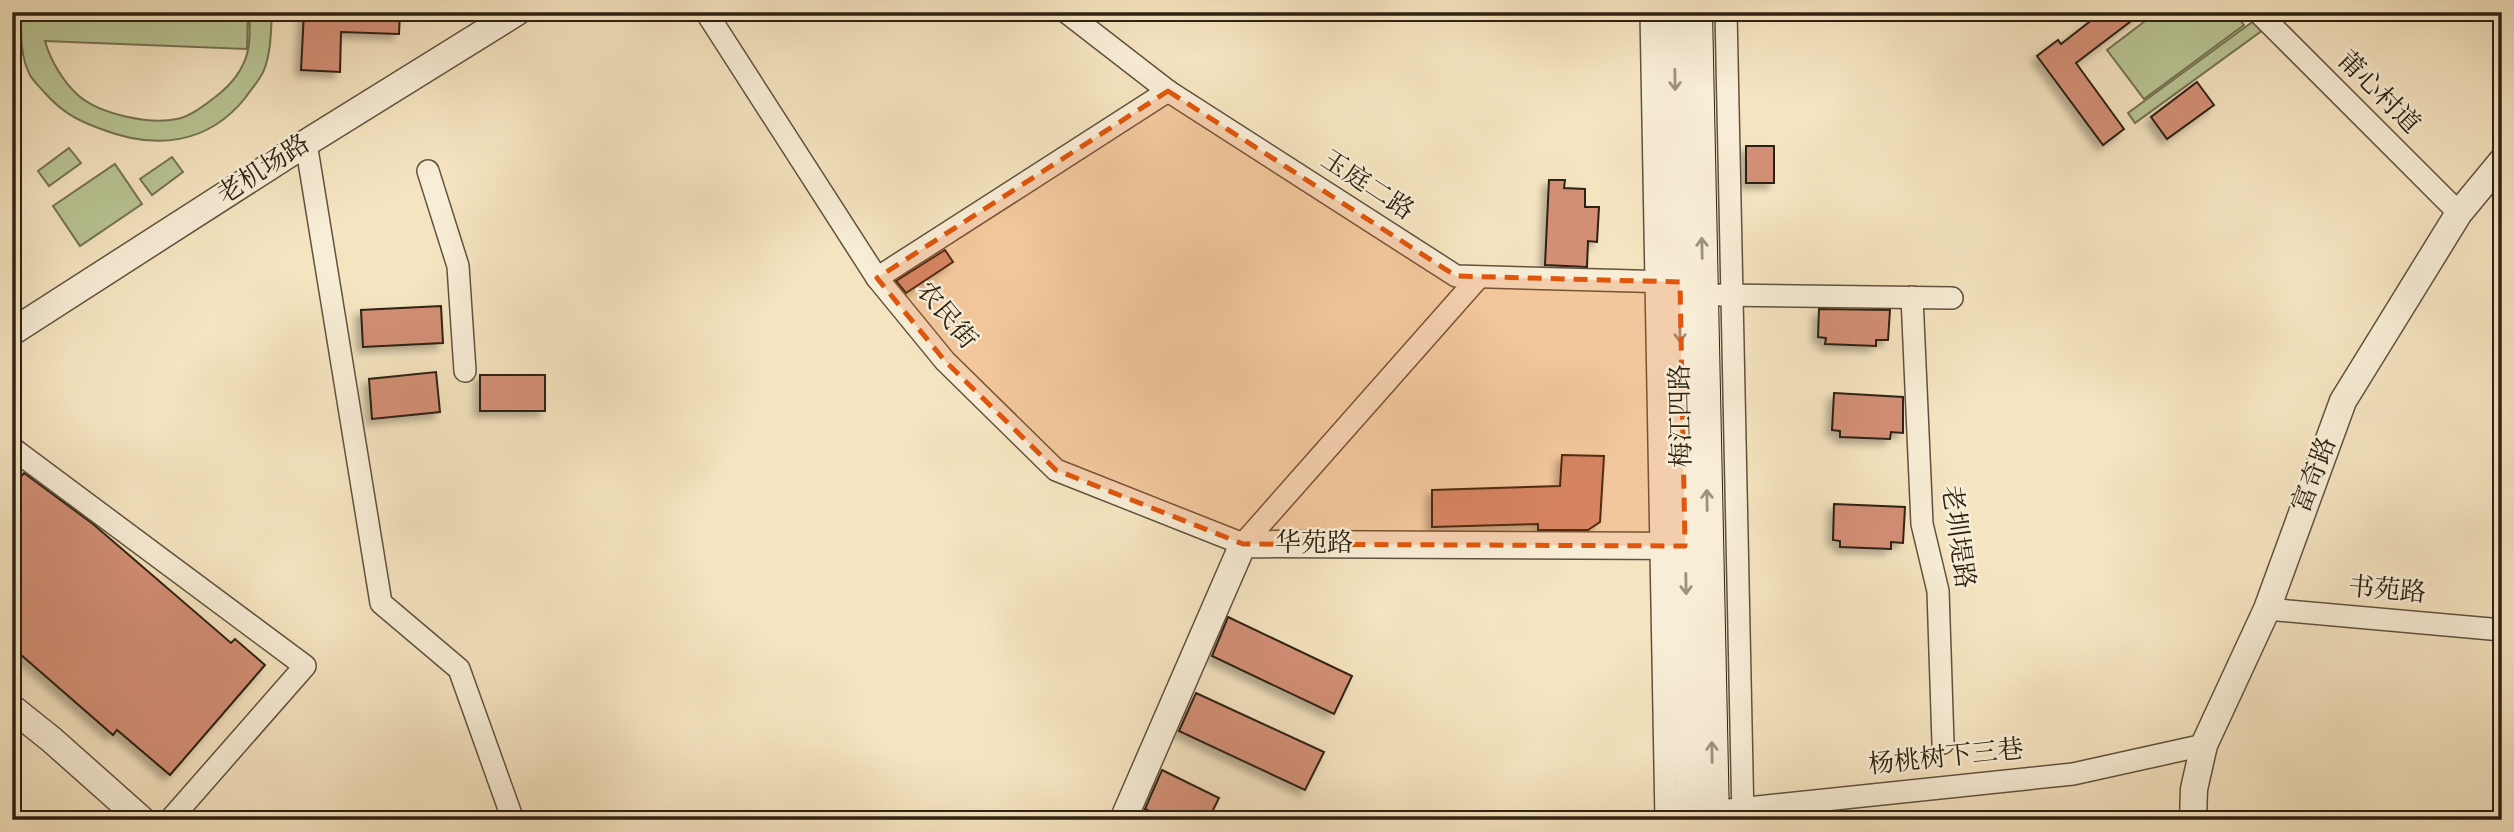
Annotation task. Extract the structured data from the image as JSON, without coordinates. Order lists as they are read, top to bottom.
{
  "streets": {
    "main road": ["梅江四路"],
    "street": [
      "莆心村道",
      "老机场路",
      "玉庭二路",
      "农民街",
      "富奇路",
      "老圳堤路",
      "华苑路",
      "书苑路",
      "杨桃树下三巷"
    ]
  },
  "crossings": [
    ["莆心村道", "富奇路"],
    ["玉庭二路", "梅江四路"],
    ["玉庭二路", "老圳堤路"],
    ["农民街", "华苑路"],
    ["梅江四路", "华苑路"],
    ["梅江四路", "杨桃树下三巷"],
    ["富奇路", "书苑路"],
    ["富奇路", "杨桃树下三巷"]
  ]
}
